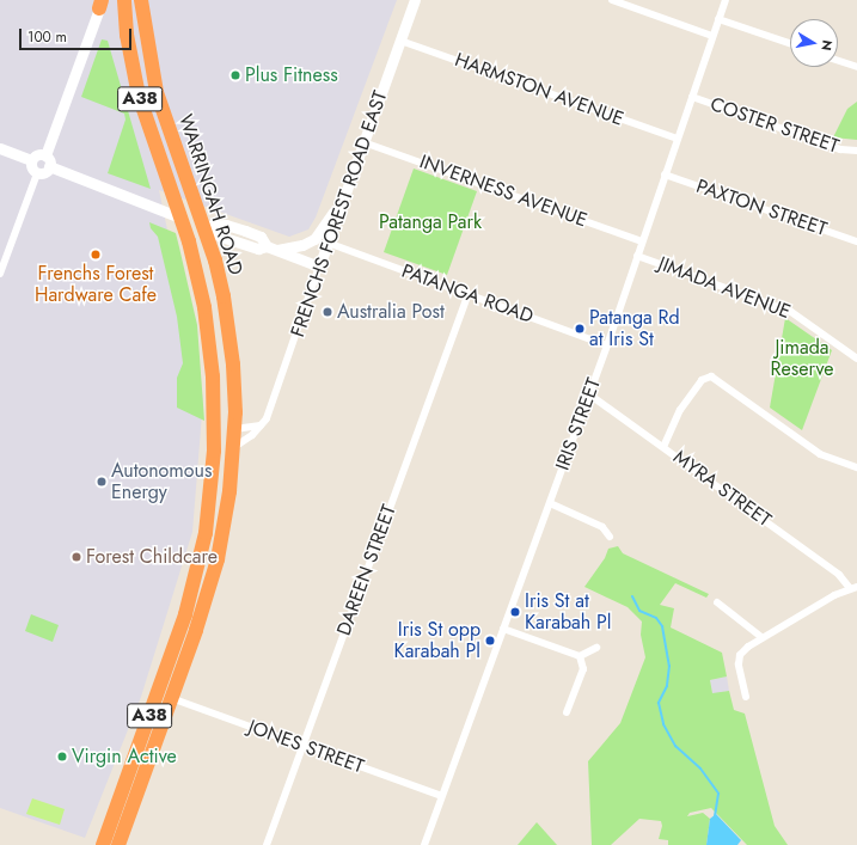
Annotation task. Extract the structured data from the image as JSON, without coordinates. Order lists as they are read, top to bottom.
{
  "streets": {
    "highway": ["A38", "WARRINGAH ROAD"],
    "main road": ["FRENCHS FOREST ROAD EAST"],
    "street": [
      "HARMSTON AVENUE",
      "COSTER STREET",
      "INVERNESS AVENUE",
      "PAXTON STREET",
      "JIMADA AVENUE",
      "PATANGA ROAD",
      "IRIS STREET",
      "MYRA STREET",
      "DAREEN STREET",
      "JONES STREET"
    ]
  },
  "crossings": [
    ["HARMSTON AVENUE", "FRENCHS FOREST ROAD EAST"],
    ["HARMSTON AVENUE", "IRIS STREET"],
    ["COSTER STREET", "IRIS STREET"],
    ["INVERNESS AVENUE", "FRENCHS FOREST ROAD EAST"],
    ["INVERNESS AVENUE", "IRIS STREET"],
    ["WARRINGAH ROAD", "FRENCHS FOREST ROAD EAST"],
    ["WARRINGAH ROAD", "JONES STREET"],
    ["PAXTON STREET", "IRIS STREET"],
    ["FRENCHS FOREST ROAD EAST", "PATANGA ROAD"],
    ["JIMADA AVENUE", "IRIS STREET"],
    ["PATANGA ROAD", "IRIS STREET"],
    ["PATANGA ROAD", "DAREEN STREET"],
    ["IRIS STREET", "MYRA STREET"],
    ["IRIS STREET", "JONES STREET"],
    ["DAREEN STREET", "JONES STREET"]
  ],
  "parks": ["Patanga Park", "Jimada Reserve"],
  "places": [
    "Plus Fitness",
    "Frenchs Forest Hardware Cafe",
    "Australia Post",
    "Patanga Rd at Iris St",
    "Autonomous Energy",
    "Forest Childcare",
    "Iris St at Karabah Pl",
    "Iris St opp Karabah Pl",
    "Virgin Active"
  ],
  "scale_bar": "100 m",
  "north": "right"
}
